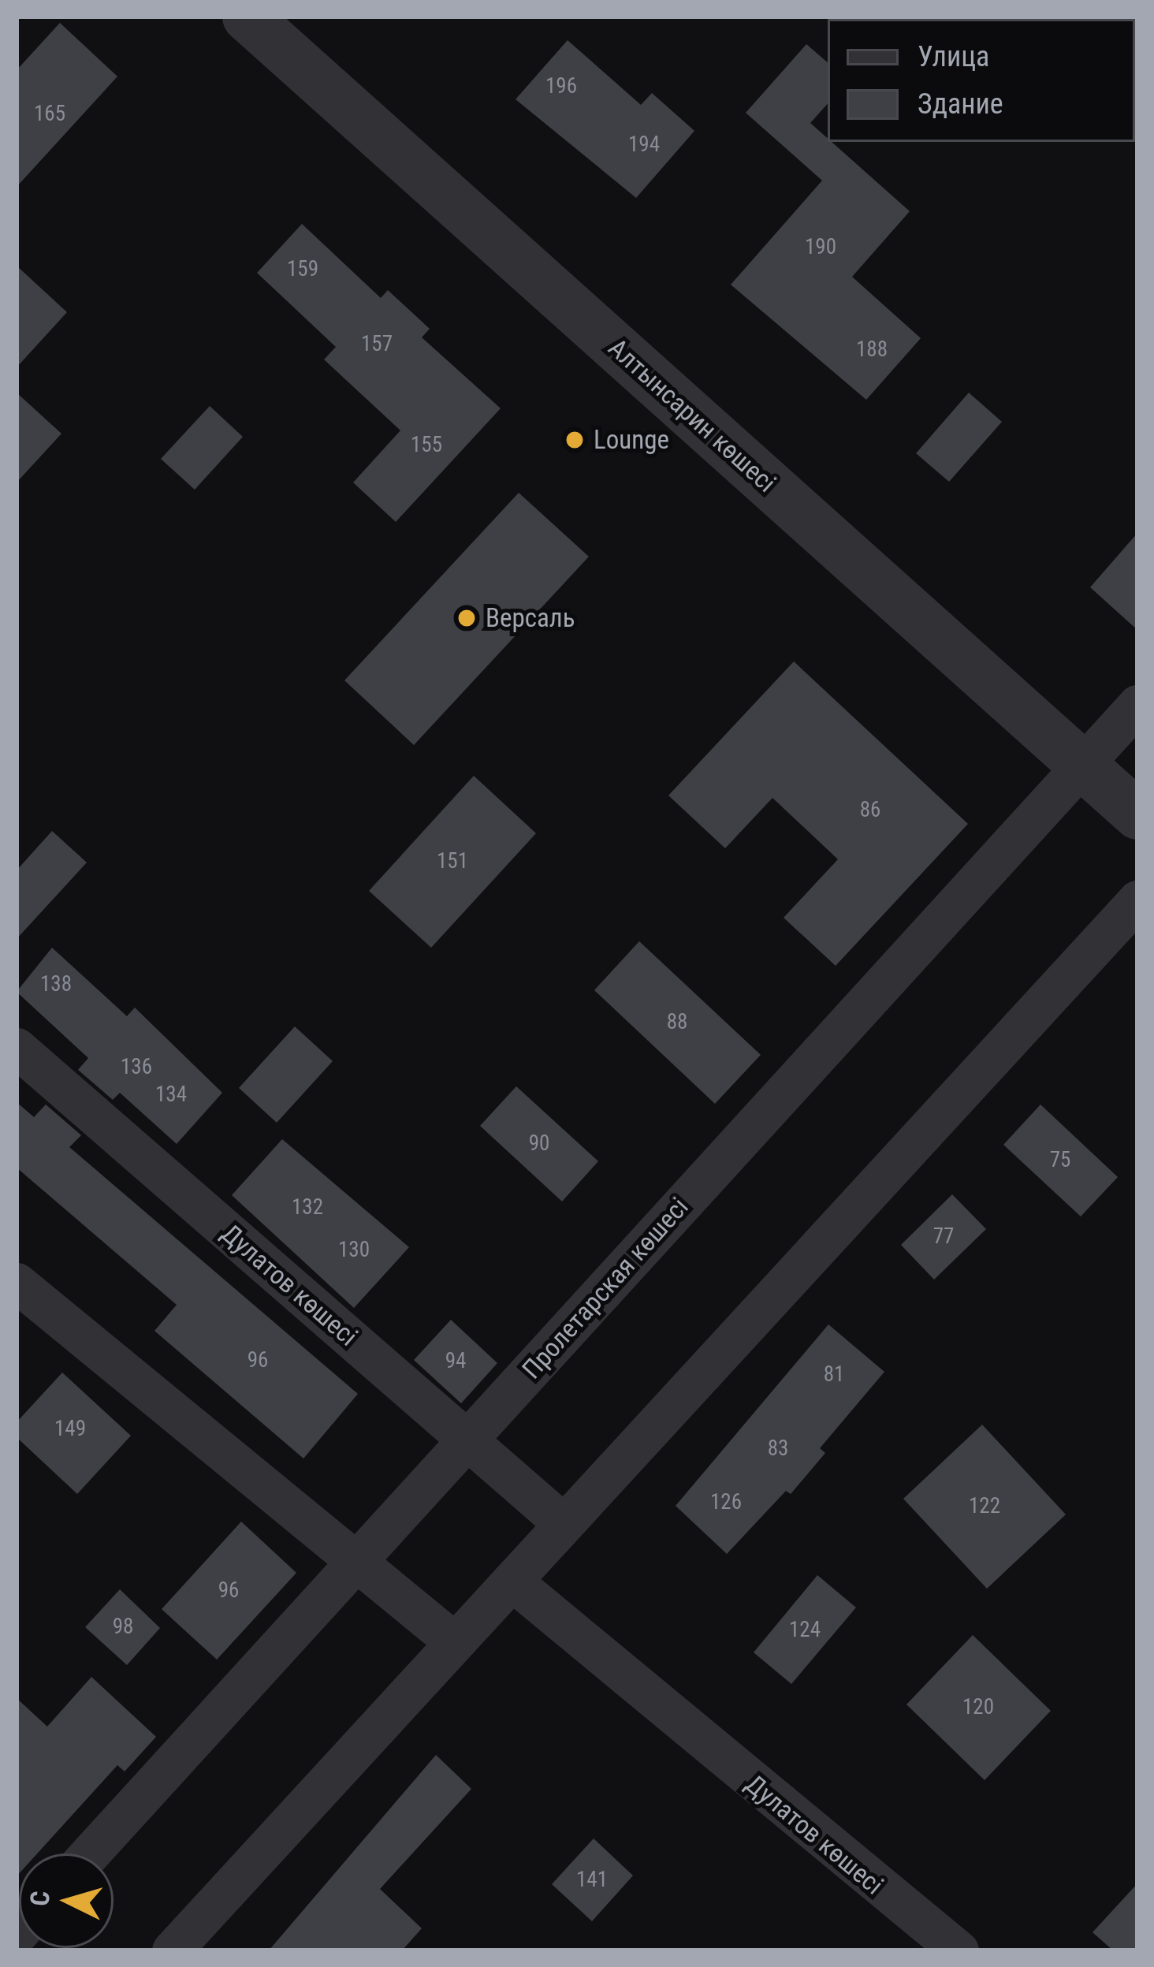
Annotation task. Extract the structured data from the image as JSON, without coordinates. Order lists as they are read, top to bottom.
{
  "streets": {
    "street": ["Алтынсарин көшесі", "Дулатов көшесі", "Пролетарская көшесі"]
  },
  "crossings": [
    ["Алтынсарин көшесі", "Пролетарская көшесі"],
    ["Дулатов көшесі", "Пролетарская көшесі"]
  ],
  "places": ["Lounge", "Версаль"],
  "house_numbers": [
    "196",
    "165",
    "194",
    "190",
    "159",
    "157",
    "188",
    "155",
    "86",
    "151",
    "138",
    "88",
    "136",
    "134",
    "90",
    "75",
    "132",
    "77",
    "130",
    "96",
    "94",
    "81",
    "149",
    "83",
    "126",
    "122",
    "96",
    "98",
    "124",
    "120",
    "141"
  ],
  "legend": ["Улица", "Здание"],
  "north": "left"
}
